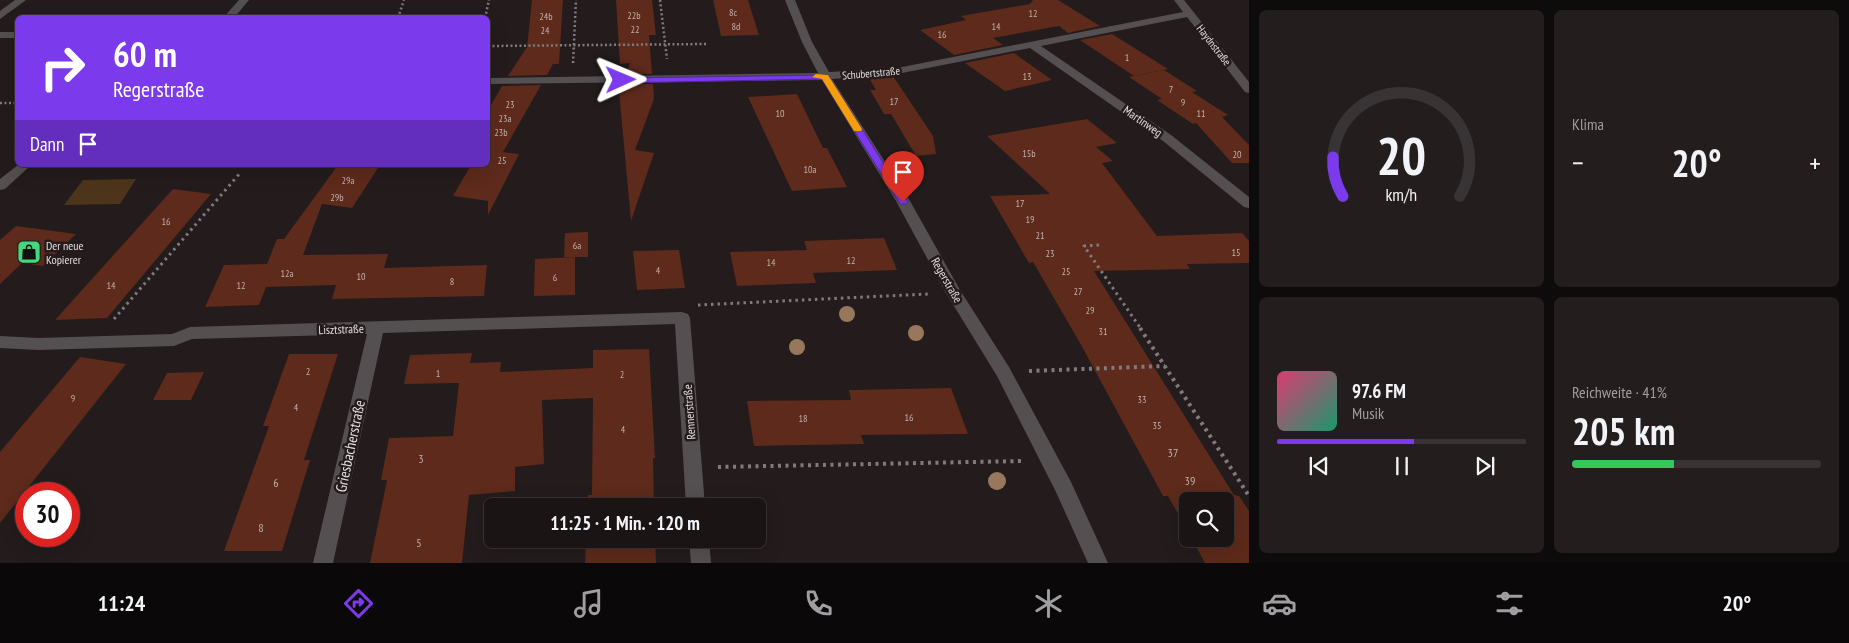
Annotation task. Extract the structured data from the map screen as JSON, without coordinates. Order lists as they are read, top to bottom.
{
  "streets": {
    "street": [
      "Haydnstraße",
      "Schubertstraße",
      "Martinweg",
      "Regerstraße",
      "Lisztstraße",
      "Rennerstraße",
      "Griesbacherstraße"
    ]
  },
  "crossings": [
    ["Haydnstraße", "Schubertstraße"],
    ["Schubertstraße", "Martinweg"],
    ["Schubertstraße", "Regerstraße"],
    ["Lisztstraße", "Rennerstraße"],
    ["Lisztstraße", "Griesbacherstraße"]
  ],
  "places": {
    "shop": ["Der neue Kopierer"]
  },
  "house_numbers": [
    "8c",
    "12",
    "22b",
    "24b",
    "8d",
    "14",
    "22",
    "24",
    "16",
    "1",
    "13",
    "7",
    "17",
    "9",
    "23",
    "10",
    "11",
    "23a",
    "23b",
    "15b",
    "20",
    "25",
    "10a",
    "29a",
    "29b",
    "17",
    "19",
    "16",
    "21",
    "6a",
    "15",
    "23",
    "12",
    "14",
    "4",
    "25",
    "12a",
    "10",
    "6",
    "8",
    "14",
    "12",
    "27",
    "29",
    "31",
    "2",
    "1",
    "2",
    "9",
    "33",
    "4",
    "16",
    "18",
    "35",
    "4",
    "37",
    "3",
    "39",
    "6",
    "8",
    "5"
  ],
  "page": {
    "tile": [
      "Klima",
      ["Reichweite · 41%", "205 km"]
    ],
    "turn": ["60 m", "Regerstraße"],
    "then": "Dann",
    "heat": ["−", "20°", "+"],
    "song": ["97.6 FM", "Musik"],
    "limit": "30",
    "trip": "11:25 · 1 Min. · 120 m",
    "tabs": ["11:24", "20°"],
    "gauge": ["20", "km/h"]
  }
}
